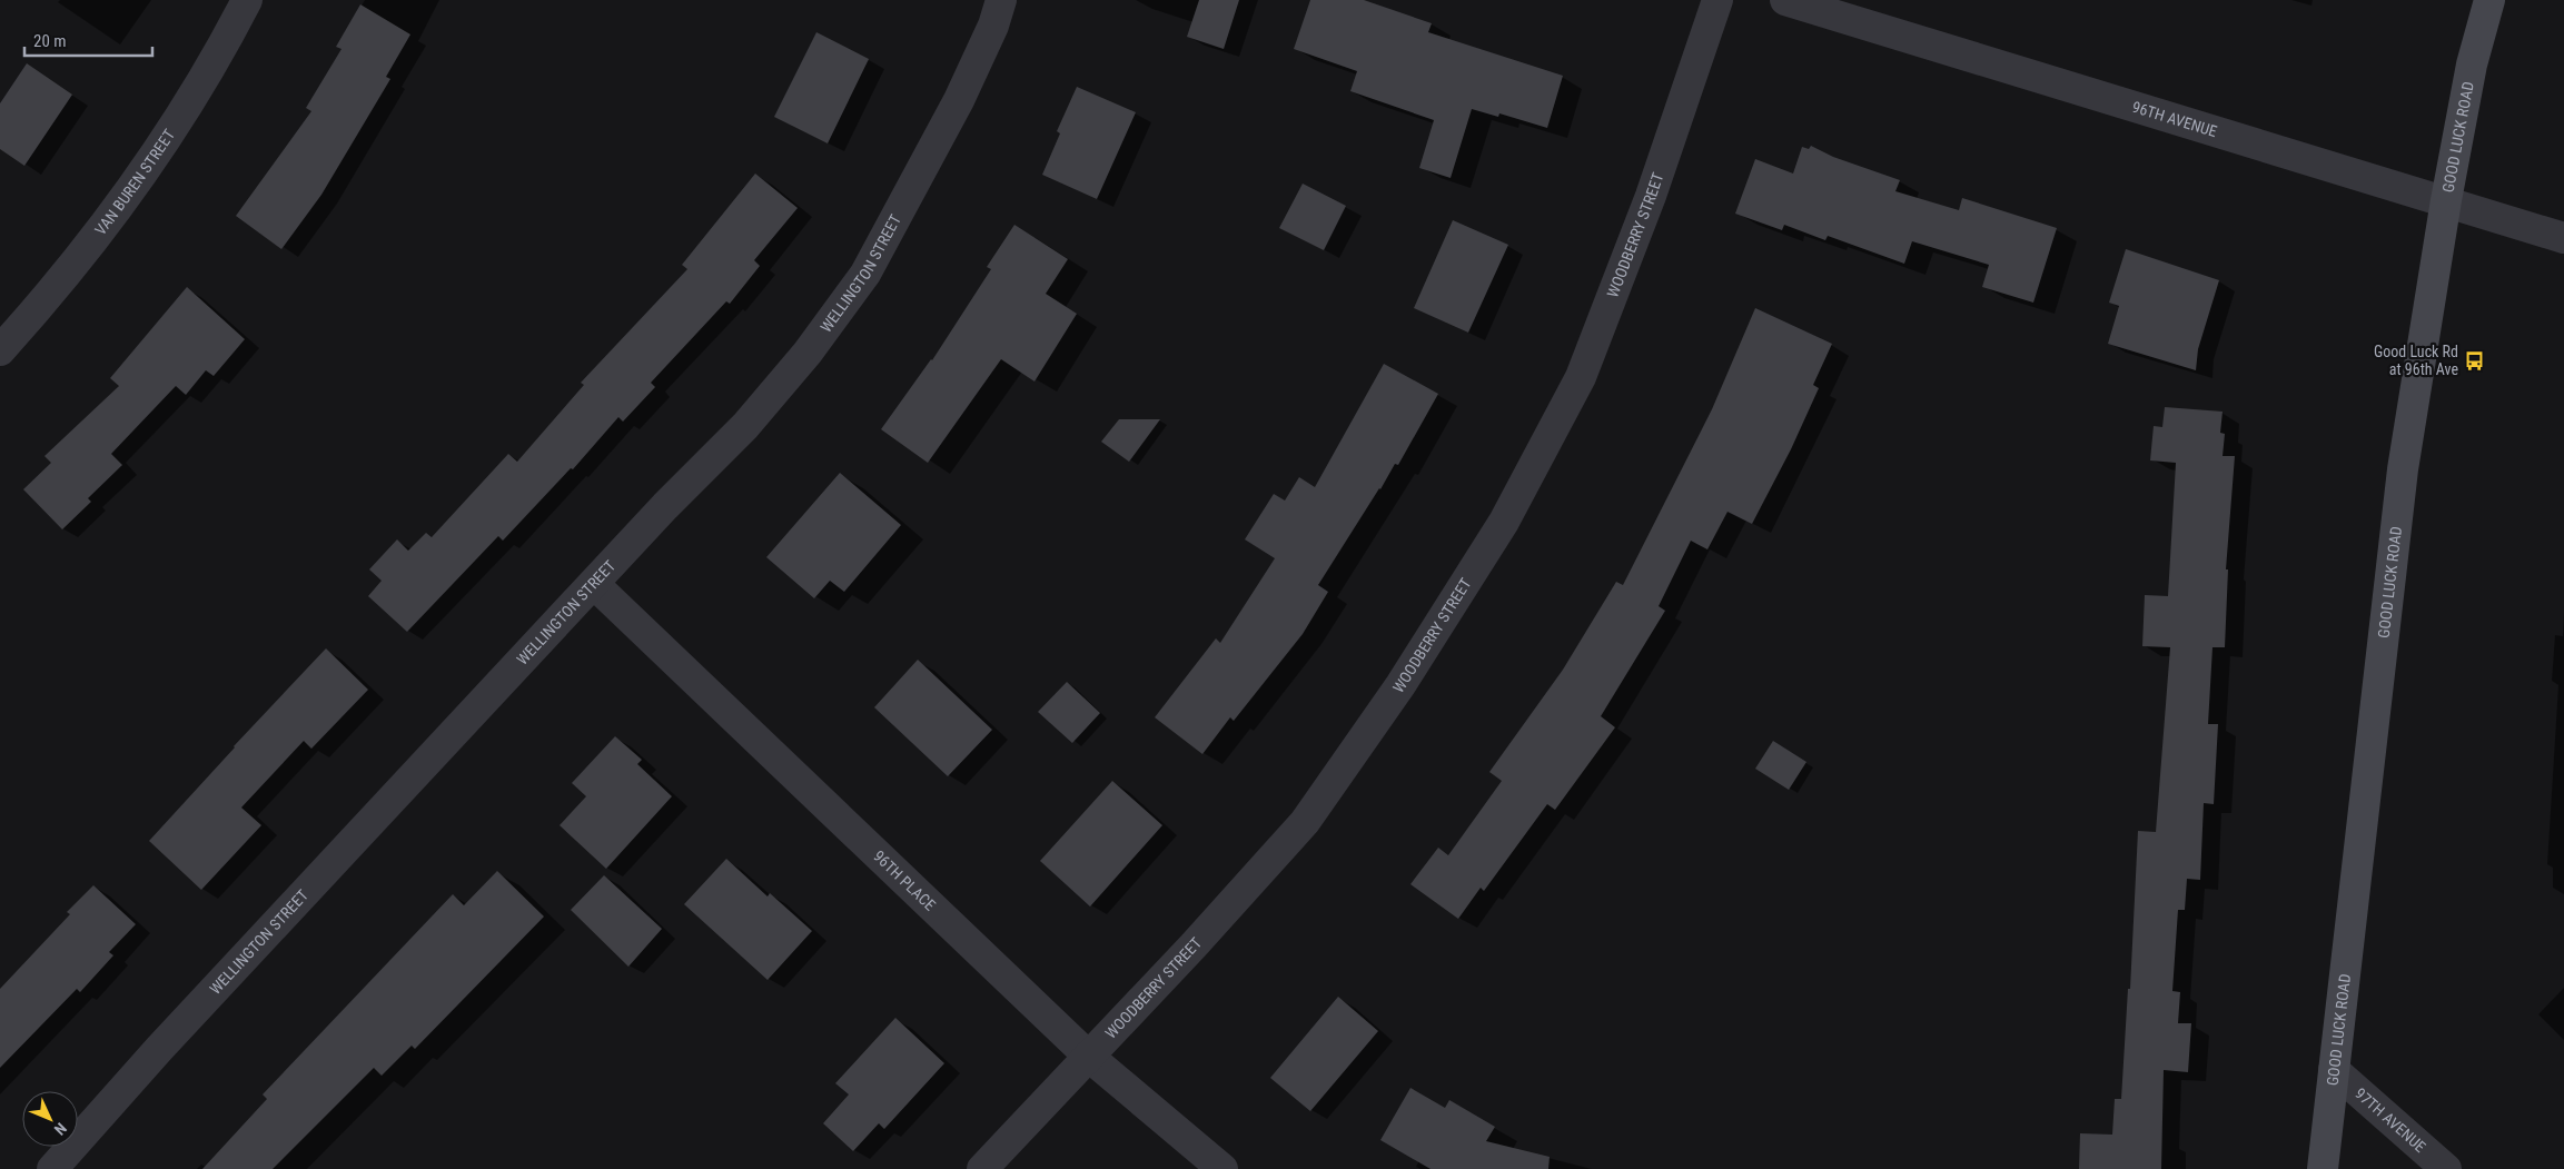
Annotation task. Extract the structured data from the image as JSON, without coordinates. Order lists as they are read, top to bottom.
{
  "streets": {
    "main road": ["GOOD LUCK ROAD"],
    "street": [
      "96TH AVENUE",
      "VAN BUREN STREET",
      "WOODBERRY STREET",
      "WELLINGTON STREET",
      "96TH PLACE",
      "97TH AVENUE"
    ]
  },
  "crossings": [
    ["96TH AVENUE", "GOOD LUCK ROAD"],
    ["GOOD LUCK ROAD", "97TH AVENUE"],
    ["WOODBERRY STREET", "96TH PLACE"],
    ["WELLINGTON STREET", "96TH PLACE"]
  ],
  "places": {
    "bus stop": ["Good Luck Rd at 96th Ave"]
  },
  "scale_bar": "20 m",
  "north": "bottom right"
}
